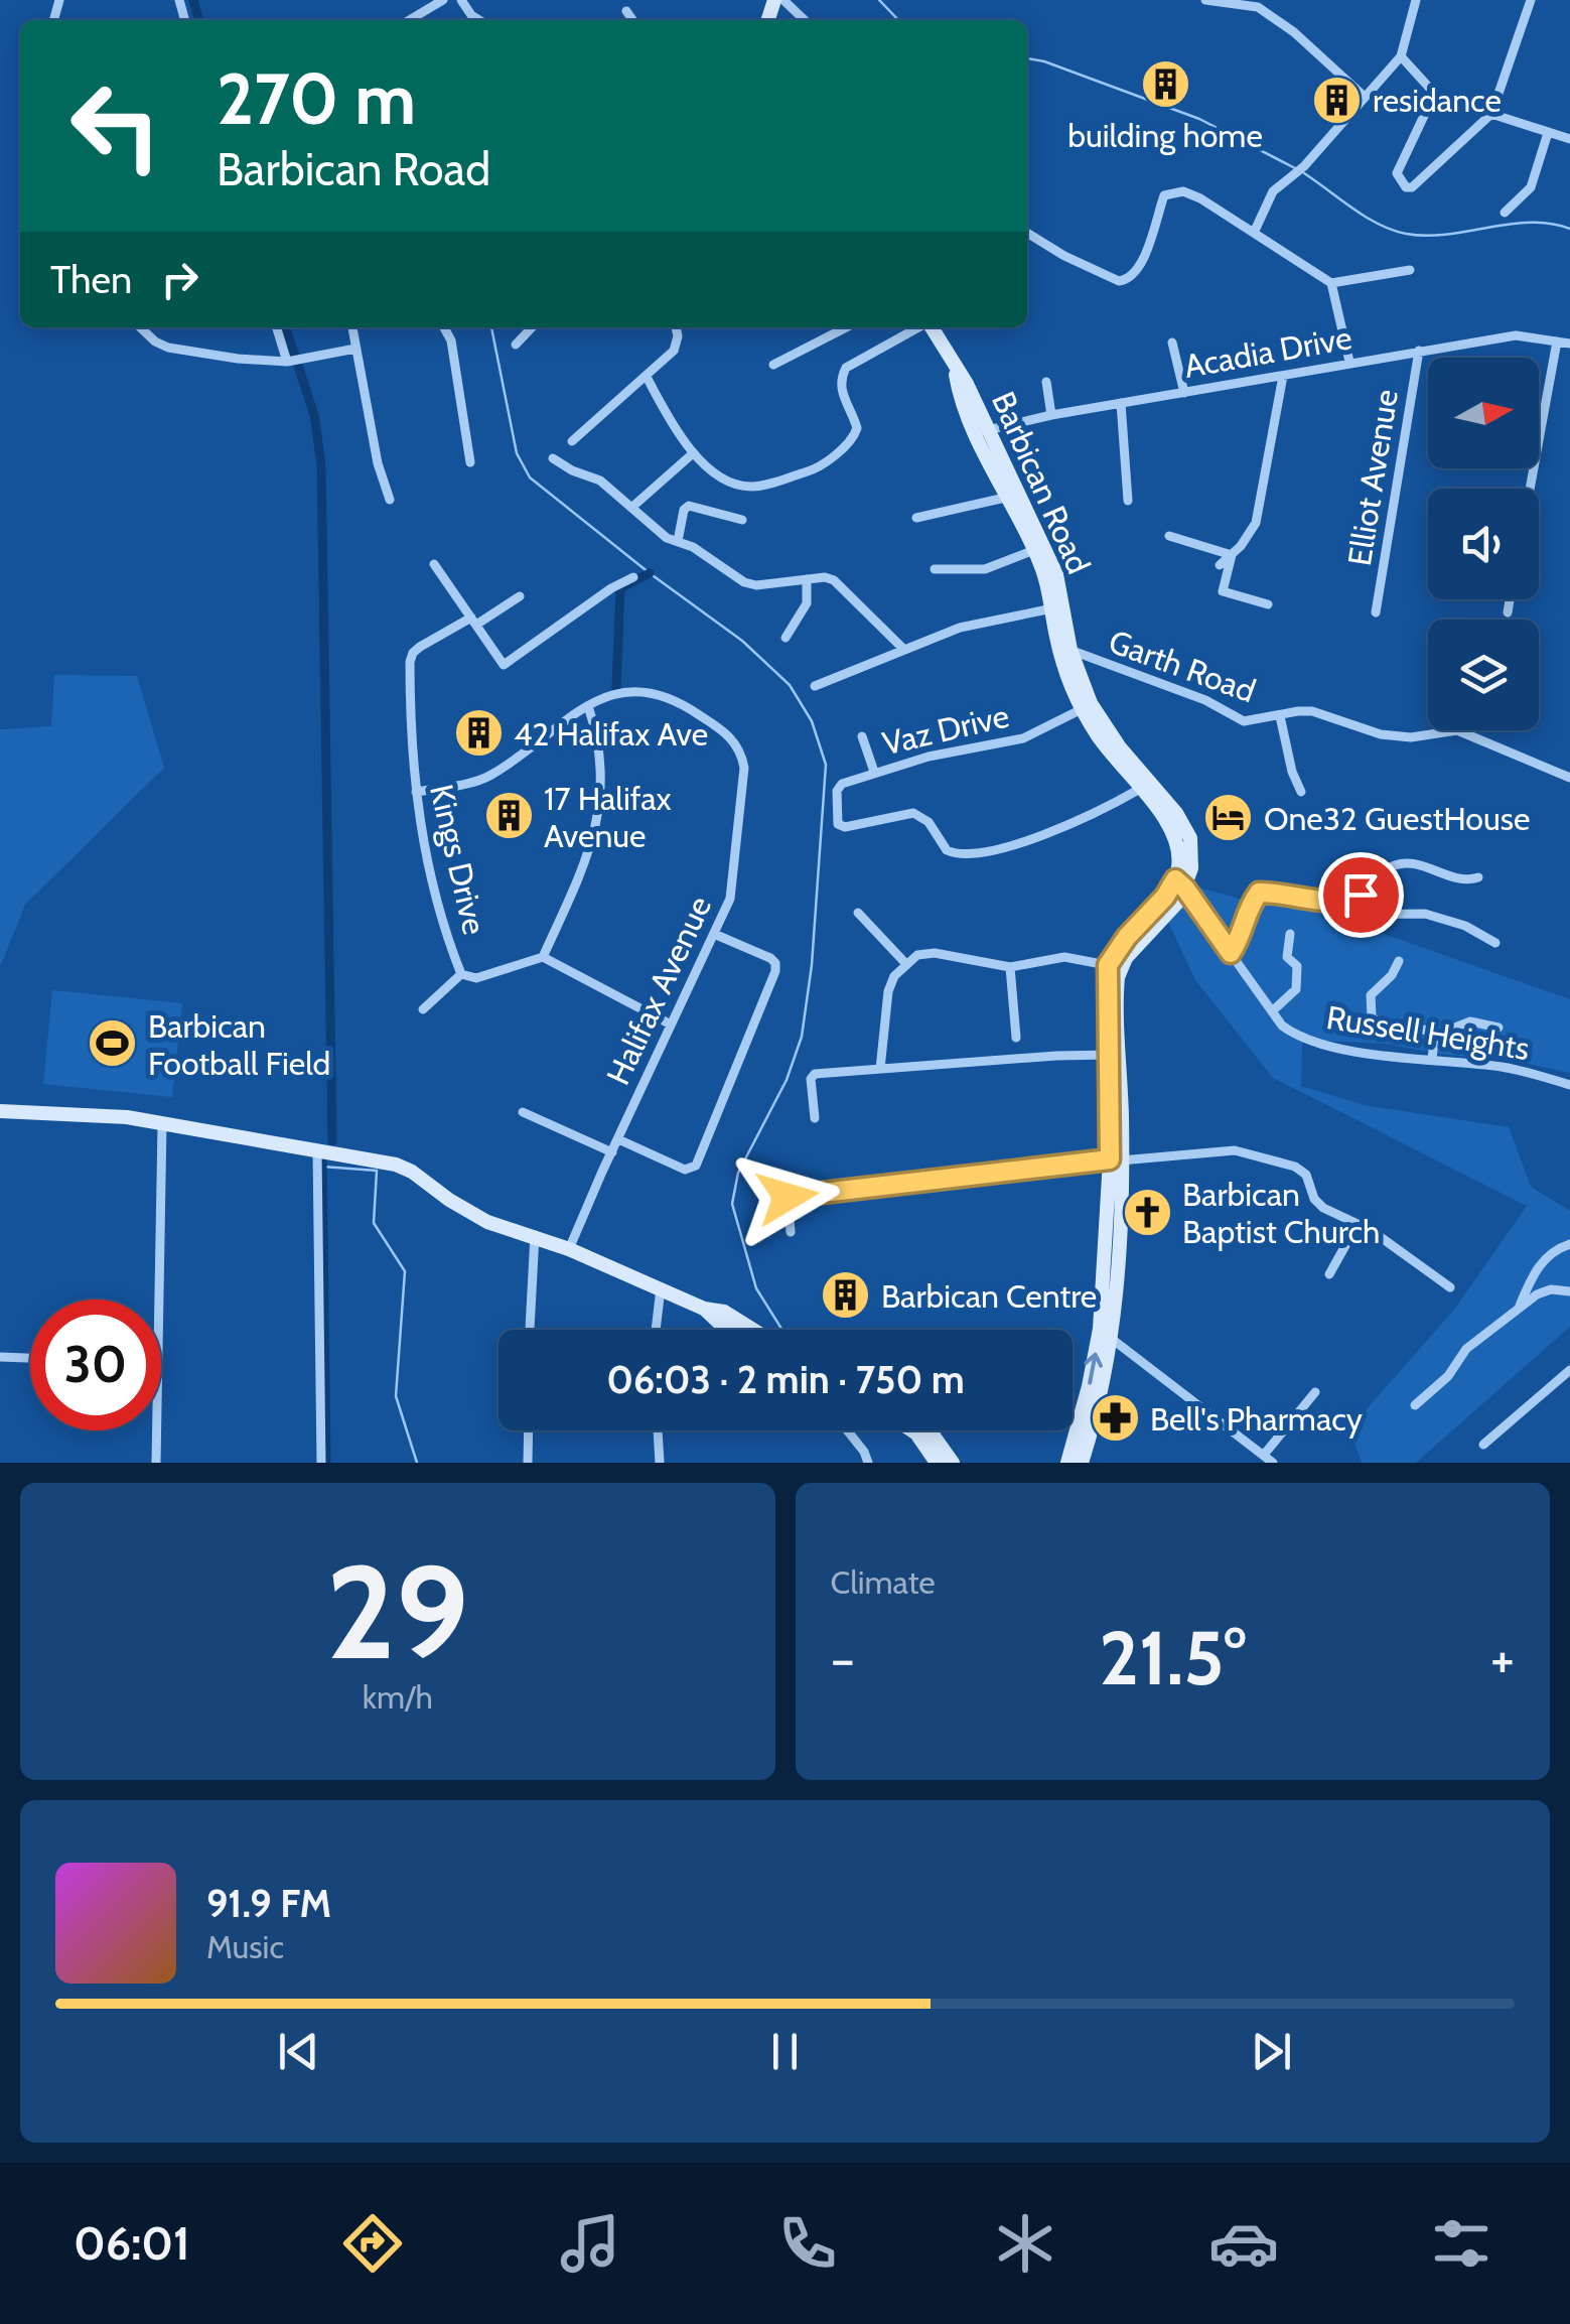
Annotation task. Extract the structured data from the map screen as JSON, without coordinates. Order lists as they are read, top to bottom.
{
  "streets": {
    "main road": ["Barbican Road"],
    "street": [
      "Acadia Drive",
      "Elliot Avenue",
      "Garth Road",
      "Vaz Drive",
      "Kings Drive",
      "Halifax Avenue",
      "Russell Heights"
    ]
  },
  "crossings": [
    ["Acadia Drive", "Elliot Avenue"],
    ["Acadia Drive", "Barbican Road"],
    ["Barbican Road", "Garth Road"],
    ["Barbican Road", "Vaz Drive"],
    ["Barbican Road", "Russell Heights"],
    ["Kings Drive", "Halifax Avenue"]
  ],
  "places": {
    "building": [
      "building home",
      "residance",
      "42 Halifax Ave",
      "17 Halifax Avenue",
      "Barbican Centre"
    ],
    "hotel": ["One32 GuestHouse"],
    "sports": ["Barbican Football Field"],
    "church": ["Barbican Baptist Church"],
    "pharmacy": ["Bell's Pharmacy"]
  },
  "north": "right",
  "page": {
    "turn": ["270 m", "Barbican Road"],
    "then": "Then",
    "limit": "30",
    "trip": "06:03 · 2 min · 750 m",
    "tile": [
      ["29", "km/h"],
      "Climate"
    ],
    "heat": ["−", "21.5°", "+"],
    "song": ["91.9 FM", "Music"],
    "tabs": "06:01"
  }
}
